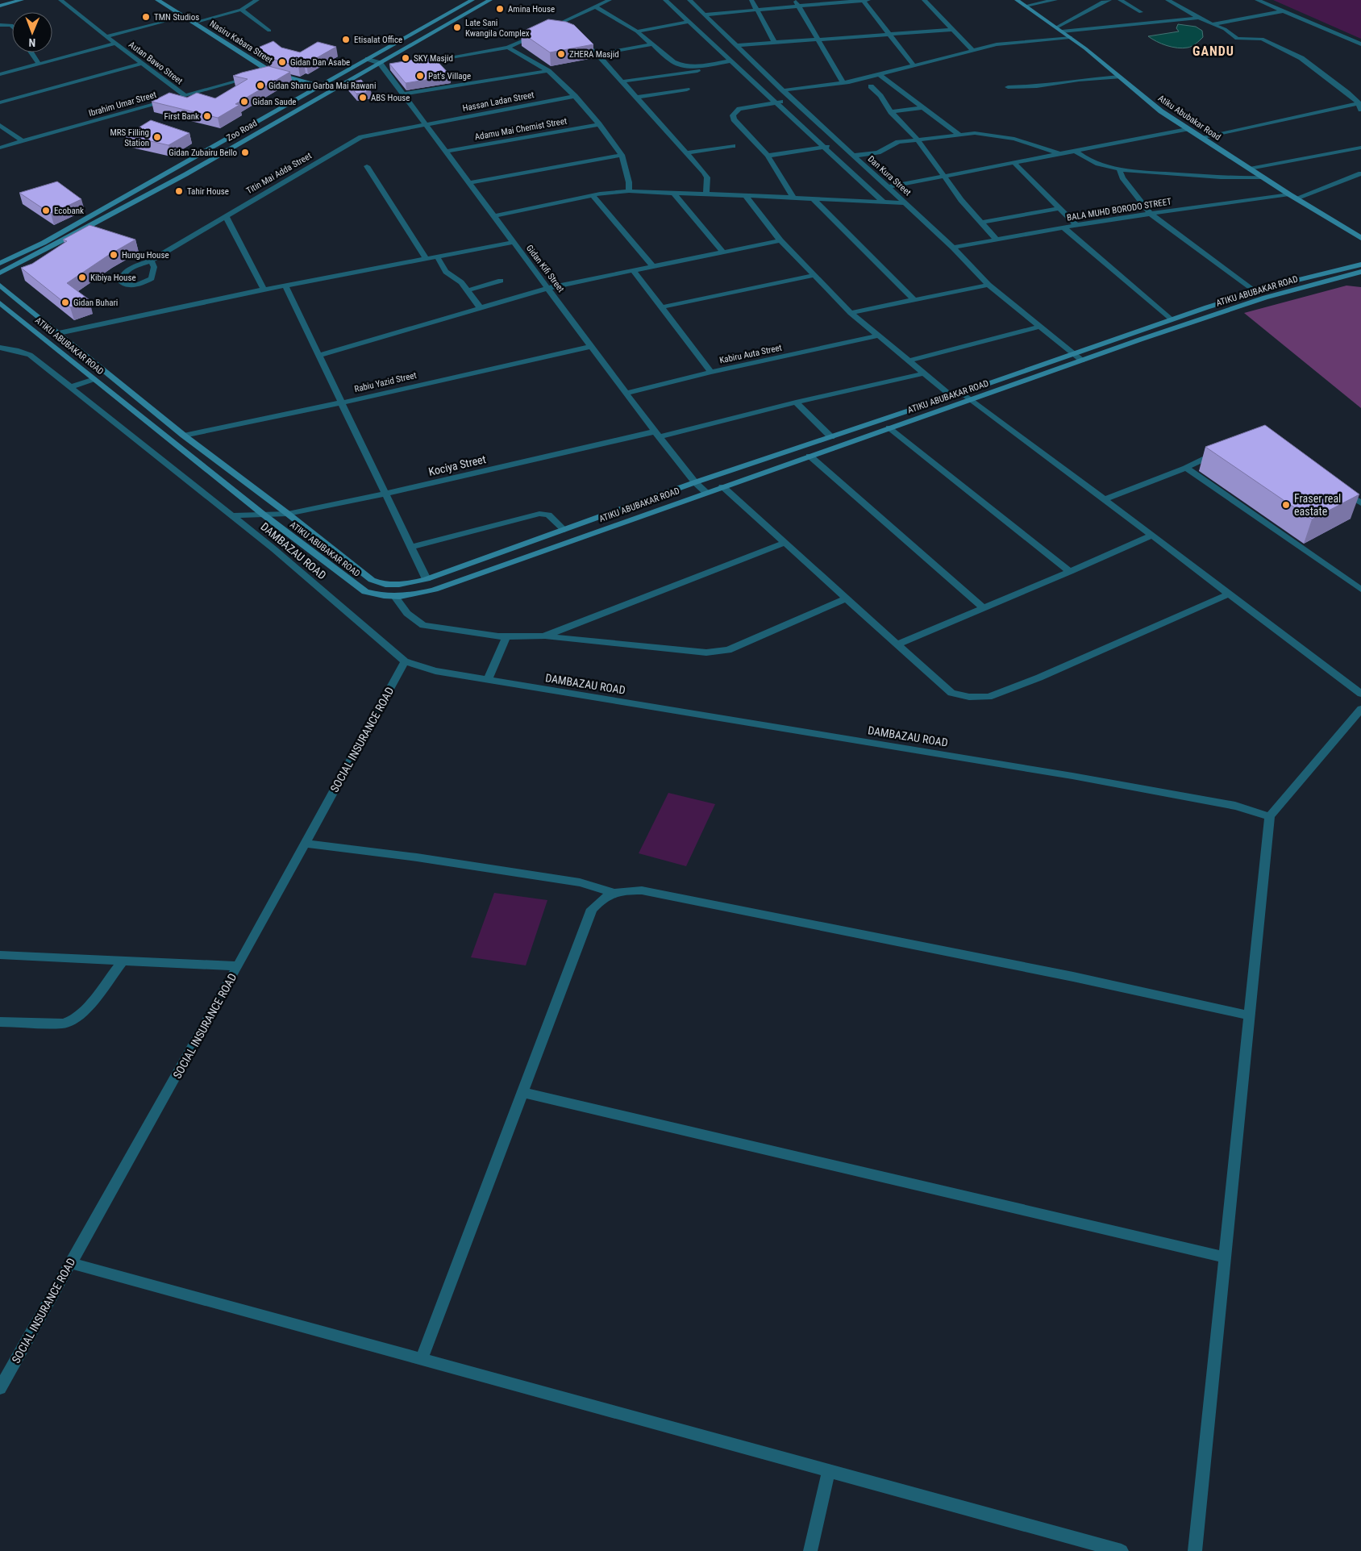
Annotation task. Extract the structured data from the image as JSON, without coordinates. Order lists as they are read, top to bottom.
{
  "streets": {
    "street": [
      "Nasiru Kabara Street",
      "Autan Bawo Street",
      "Hassan Ladan Street",
      "Ibrahim Umar Street",
      "Atiku Abubakar Road",
      "Adamu Mai Chemist Street",
      "Zoo Road",
      "Titin Mai Adda Street",
      "Dan Kura Street",
      "BALA MUHD BORODO STREET",
      "Gidan Kifi Street",
      "ATIKU ABUBAKAR ROAD",
      "Kabiru Auta Street",
      "Rabiu Yazid Street",
      "Kociya Street",
      "DAMBAZAU ROAD",
      "SOCIAL INSURANCE ROAD"
    ]
  },
  "crossings": [
    ["Nasiru Kabara Street", "Zoo Road"],
    ["Autan Bawo Street", "Ibrahim Umar Street"],
    ["Hassan Ladan Street", "Titin Mai Adda Street"],
    ["Hassan Ladan Street", "Gidan Kifi Street"],
    ["Atiku Abubakar Road", "BALA MUHD BORODO STREET"],
    ["Adamu Mai Chemist Street", "Gidan Kifi Street"],
    ["Zoo Road", "Gidan Kifi Street"],
    ["Titin Mai Adda Street", "Gidan Kifi Street"],
    ["Dan Kura Street", "BALA MUHD BORODO STREET"],
    ["Dan Kura Street", "ATIKU ABUBAKAR ROAD"],
    ["Gidan Kifi Street", "ATIKU ABUBAKAR ROAD"],
    ["Gidan Kifi Street", "Kabiru Auta Street"],
    ["Gidan Kifi Street", "Rabiu Yazid Street"],
    ["Gidan Kifi Street", "Kociya Street"],
    ["ATIKU ABUBAKAR ROAD", "Kociya Street"],
    ["Kociya Street", "DAMBAZAU ROAD"],
    ["DAMBAZAU ROAD", "SOCIAL INSURANCE ROAD"]
  ],
  "districts": ["GANDU"],
  "places": [
    "Amina House",
    "TMN Studios",
    "Late Sani Kwangila Complex",
    "Etisalat Office",
    "ZHERA Masjid",
    "SKY Masjid",
    "Gidan Dan Asabe",
    "Pat's Village",
    "Gidan Sharu Garba Mai Rawani",
    "ABS House",
    "Gidan Saude",
    "First Bank",
    "MRS Filling Station",
    "Gidan Zubairu Bello",
    "Tahir House",
    "Ecobank",
    "Hungu House",
    "Kibiya House",
    "Gidan Buhari",
    "Fraser real eastate"
  ],
  "north": "bottom"
}
